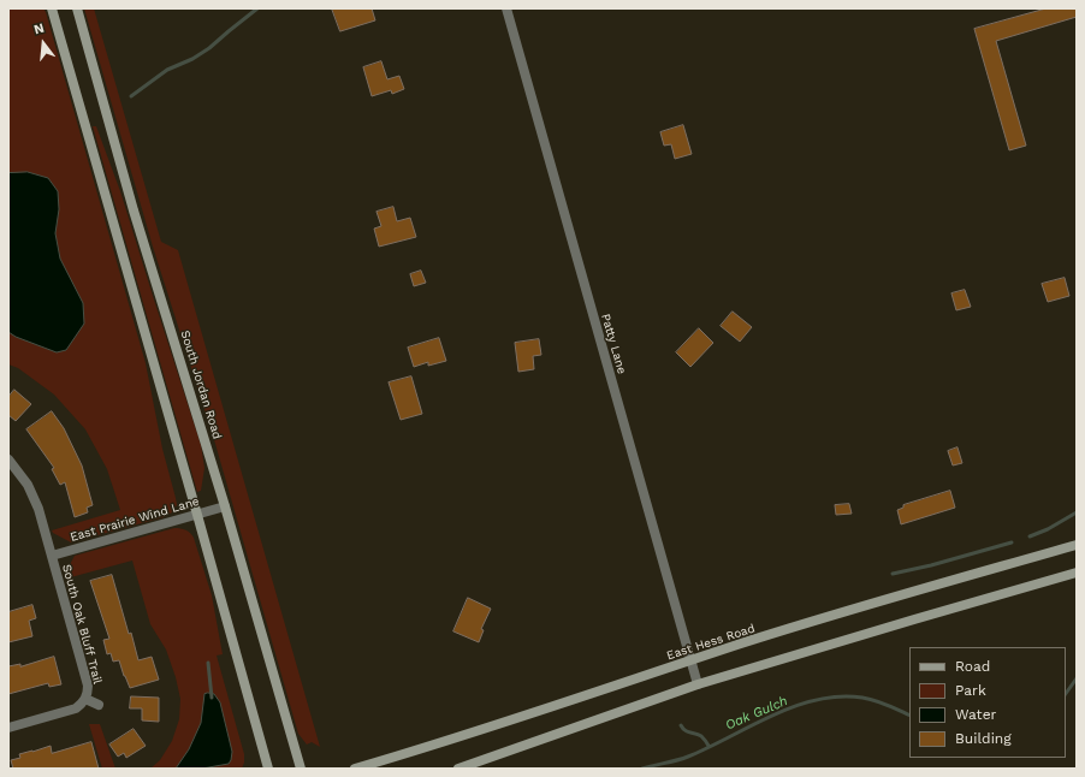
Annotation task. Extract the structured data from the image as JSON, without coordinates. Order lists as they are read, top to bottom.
{
  "streets": {
    "main road": ["South Jordan Road", "East Hess Road"],
    "street": ["Patty Lane", "East Prairie Wind Lane", "South Oak Bluff Trail"]
  },
  "crossings": [
    ["Patty Lane", "East Hess Road"],
    ["South Jordan Road", "East Prairie Wind Lane"],
    ["East Prairie Wind Lane", "South Oak Bluff Trail"]
  ],
  "water": ["Oak Gulch"],
  "legend": [
    "Road",
    "Park",
    "Water",
    "Building"
  ],
  "north": "top"
}
